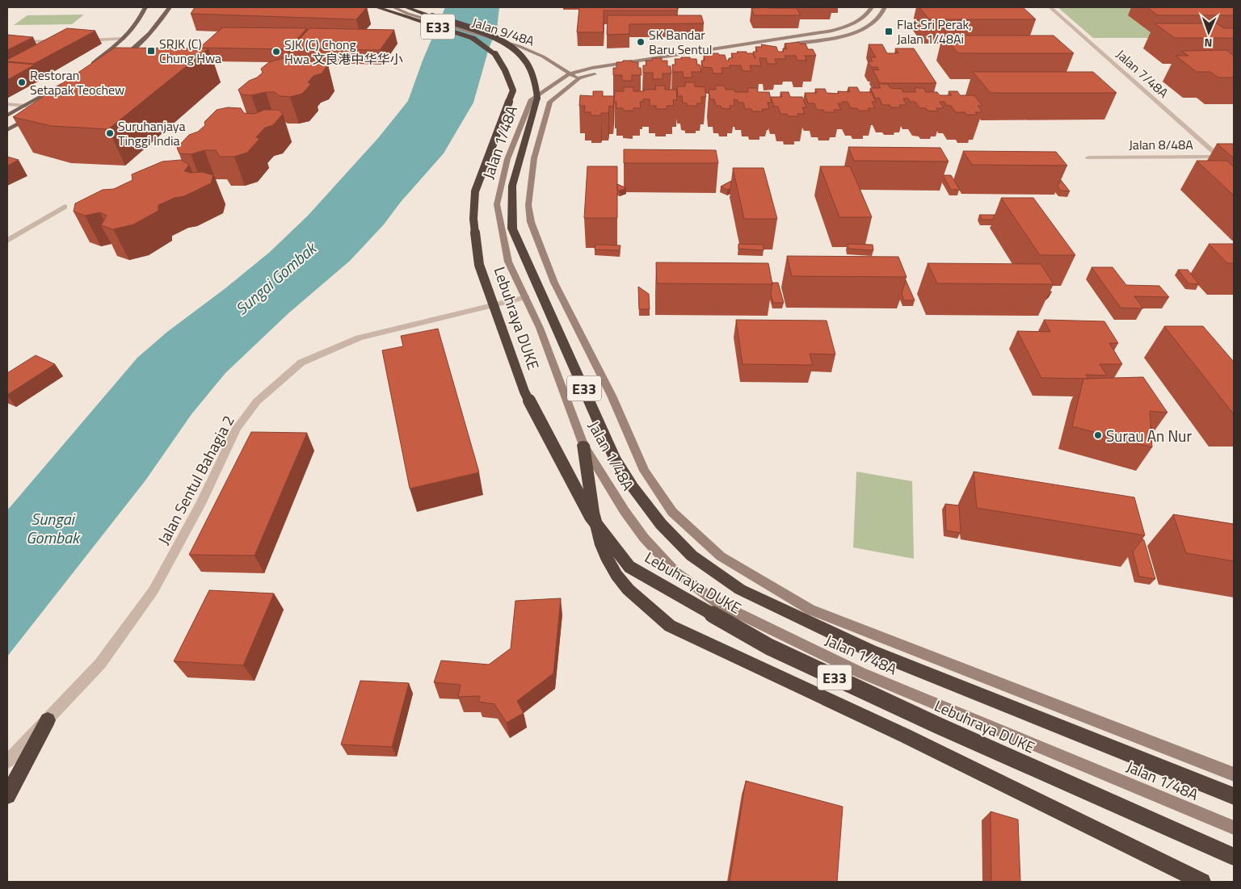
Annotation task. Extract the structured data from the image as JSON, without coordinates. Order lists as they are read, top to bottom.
{
  "streets": {
    "highway": ["E33", "Lebuhraya DUKE"],
    "main road": ["Jalan 9/48A", "Jalan 1/48A"],
    "street": ["Jalan 7/48A", "Jalan 8/48A", "Jalan Sentul Bahagia 2"]
  },
  "crossings": [
    ["Jalan 9/48A", "Jalan 1/48A"],
    ["Jalan 7/48A", "Jalan 8/48A"],
    ["Jalan 1/48A", "Jalan Sentul Bahagia 2"]
  ],
  "water": ["Sungai Gombak"],
  "places": {
    "transit": ["Flat Sri Perak, Jalan 1/48Ai", "SRJK (C) Chung Hwa"],
    "other": [
      "SK Bandar Baru Sentul",
      "SJK (C) Chong Hwa 文良港中华华小",
      "Restoran Setapak Teochew",
      "Suruhanjaya Tinggi India",
      "Surau An Nur"
    ]
  },
  "north": "bottom"
}
